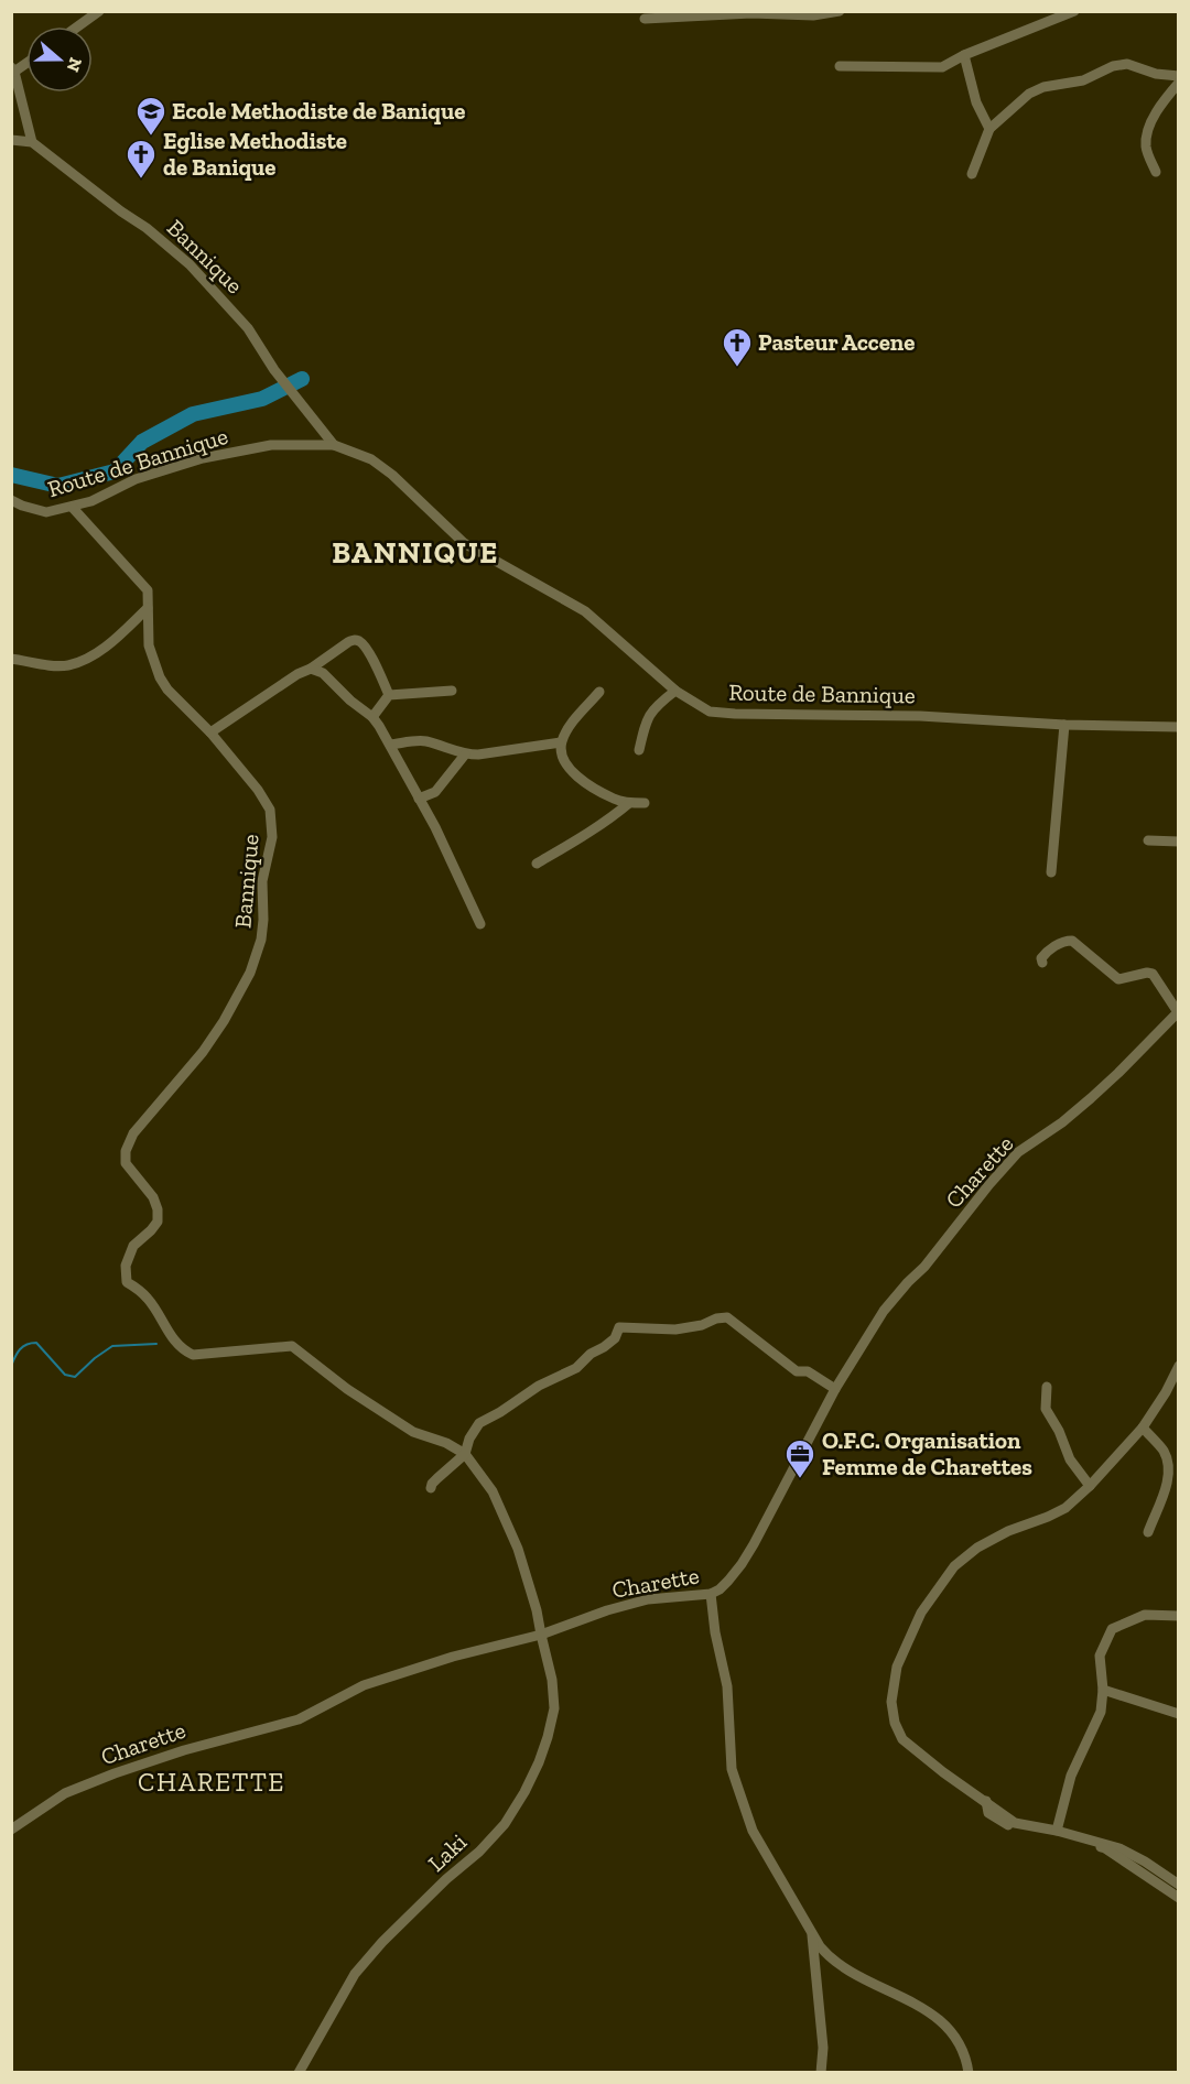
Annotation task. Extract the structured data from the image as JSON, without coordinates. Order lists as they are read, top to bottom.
{
  "streets": {
    "street": [
      "Bannique",
      "Route de Bannique",
      "Charette",
      "Laki"
    ]
  },
  "crossings": [
    ["Bannique", "Route de Bannique"],
    ["Bannique", "Laki"],
    ["Charette", "Laki"]
  ],
  "districts": ["BANNIQUE", "CHARETTE"],
  "places": {
    "school or university": ["Ecole Methodiste de Banique"],
    "church": ["Eglise Methodiste de Banique", "Pasteur Accene"],
    "office": ["O.F.C. Organisation Femme de Charettes"]
  },
  "north": "right"
}
